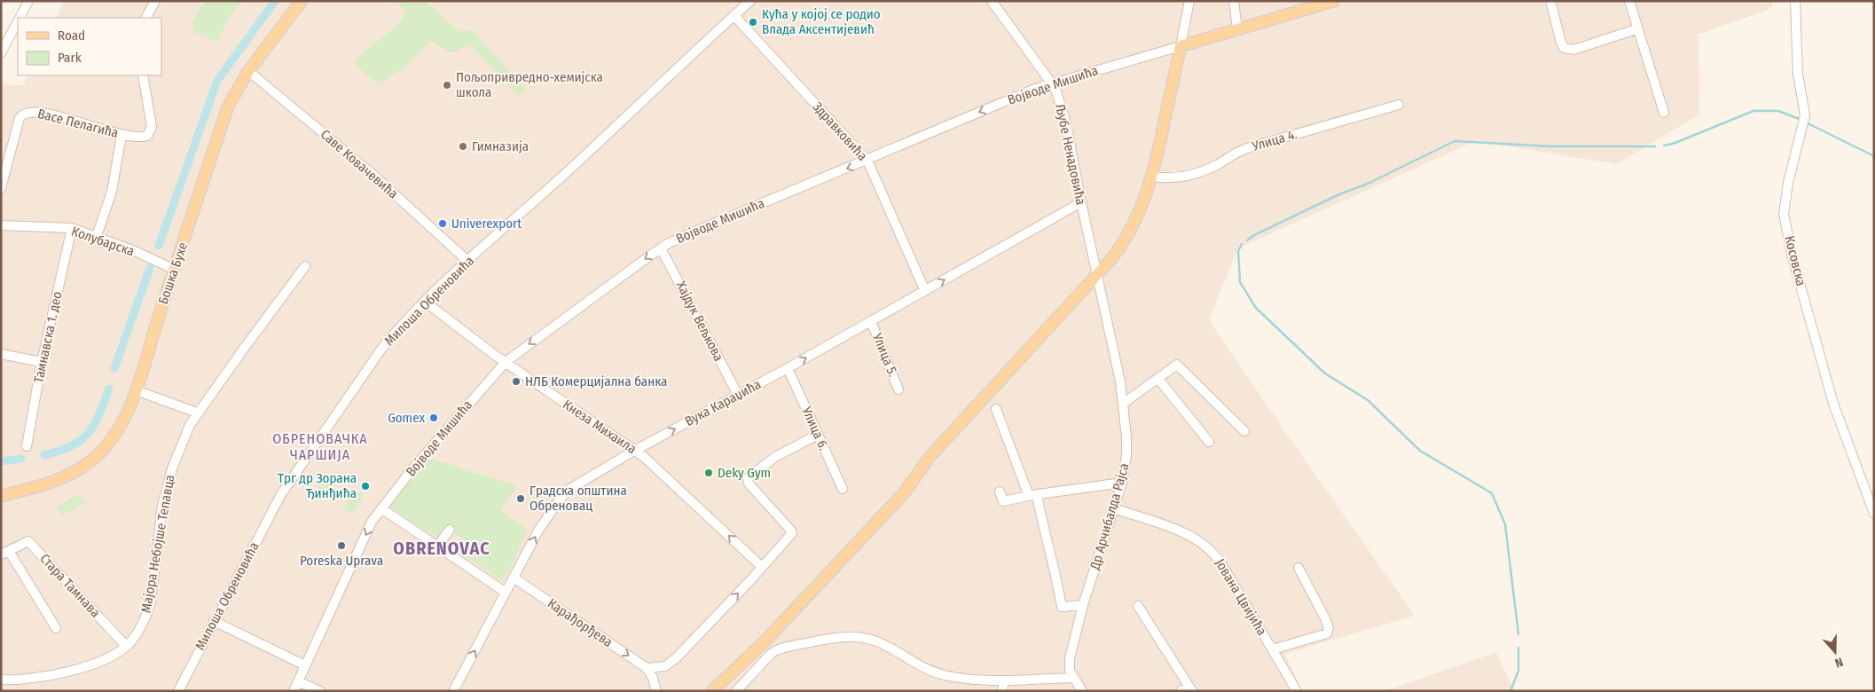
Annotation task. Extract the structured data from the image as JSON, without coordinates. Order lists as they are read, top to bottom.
{
  "streets": {
    "main road": ["Војводе Мишића", "Бошка Бухе"],
    "street": [
      "Васе Пелагића",
      "Здравковића",
      "Улица 4.",
      "Љубе Ненадовића",
      "Саве Ковачевића",
      "Колубарска",
      "Косовска",
      "Милоша Обреновића",
      "Хајдук Вељкова",
      "Тамнавска 1. део",
      "Улица 5.",
      "Вука Караџића",
      "Кнеза Михаила",
      "Улица 6.",
      "Др Арчибалда Рајса",
      "Мајора Небојше Тепавца",
      "Стара Тамнава",
      "Јована Цвијића",
      "Карађорђева"
    ]
  },
  "crossings": [
    ["Војводе Мишића", "Здравковића"],
    ["Војводе Мишића", "Љубе Ненадовића"],
    ["Војводе Мишића", "Хајдук Вељкова"],
    ["Војводе Мишића", "Кнеза Михаила"],
    ["Здравковића", "Милоша Обреновића"],
    ["Здравковића", "Вука Караџића"],
    ["Љубе Ненадовића", "Вука Караџића"],
    ["Љубе Ненадовића", "Др Арчибалда Рајса"],
    ["Саве Ковачевића", "Бошка Бухе"],
    ["Саве Ковачевића", "Милоша Обреновића"],
    ["Колубарска", "Бошка Бухе"],
    ["Колубарска", "Тамнавска 1. део"],
    ["Милоша Обреновића", "Кнеза Михаила"],
    ["Хајдук Вељкова", "Вука Караџића"],
    ["Улица 5.", "Вука Караџића"],
    ["Вука Караџића", "Кнеза Михаила"],
    ["Вука Караџића", "Улица 6."],
    ["Вука Караџића", "Карађорђева"],
    ["Др Арчибалда Рајса", "Јована Цвијића"],
    ["Мајора Небојше Тепавца", "Стара Тамнава"]
  ],
  "one_way": [
    "Војводе Мишића",
    "Вука Караџића",
    "Кнеза Михаила",
    "Карађорђева"
  ],
  "districts": ["ОБРЕНОВАЧКА ЧАРШИЈА", "OBRENOVAC"],
  "places": [
    "Кућа у којој се родио Влада Аксентијевић",
    "Пољопривредно-хемијска школа",
    "Гимназија",
    "Univerexport",
    "НЛБ Комерцијална банка",
    "Gomex",
    "Deky Gym",
    "Трг др Зорана Ђинђића",
    "Градска општина Обреновац",
    "Poreska Uprava"
  ],
  "legend": ["Road", "Park"],
  "north": "bottom"
}
